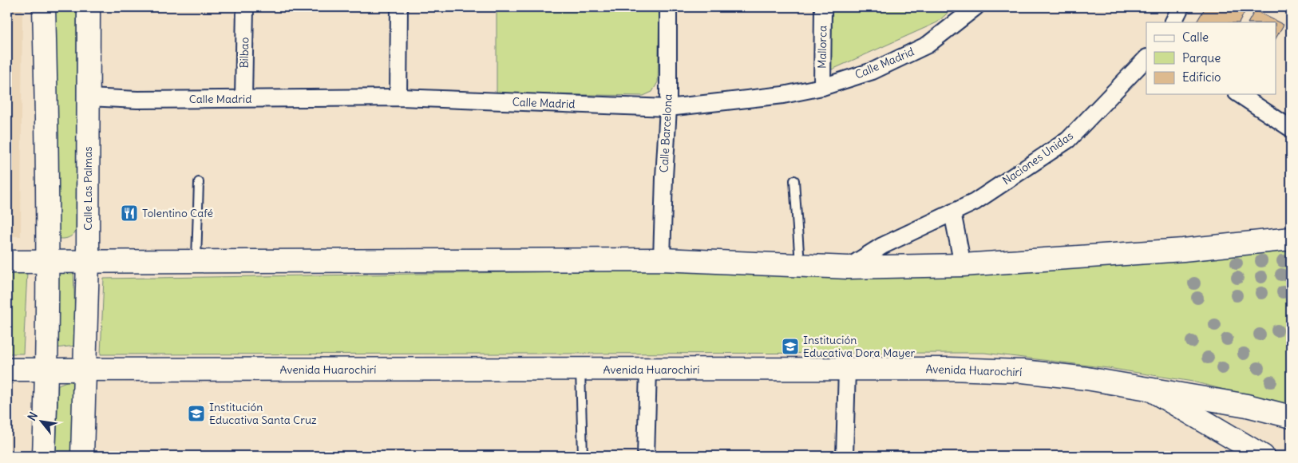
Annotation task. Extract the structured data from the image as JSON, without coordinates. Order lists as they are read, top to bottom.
{
  "streets": {
    "main road": ["Calle Las Palmas", "Avenida Huarochirí"],
    "street": [
      "Mallorca",
      "Bilbao",
      "Calle Madrid",
      "Calle Barcelona",
      "Naciones Unidas"
    ]
  },
  "crossings": [
    ["Mallorca", "Calle Madrid"],
    ["Bilbao", "Calle Madrid"],
    ["Calle Madrid", "Calle Barcelona"],
    ["Calle Madrid", "Calle Las Palmas"],
    ["Calle Las Palmas", "Avenida Huarochirí"]
  ],
  "places": {
    "restaurant": ["Tolentino Café"],
    "school or university": ["Institución Educativa Dora Mayer", "Institución Educativa Santa Cruz"]
  },
  "legend": ["Calle", "Parque", "Edificio"],
  "north": "top left"
}
